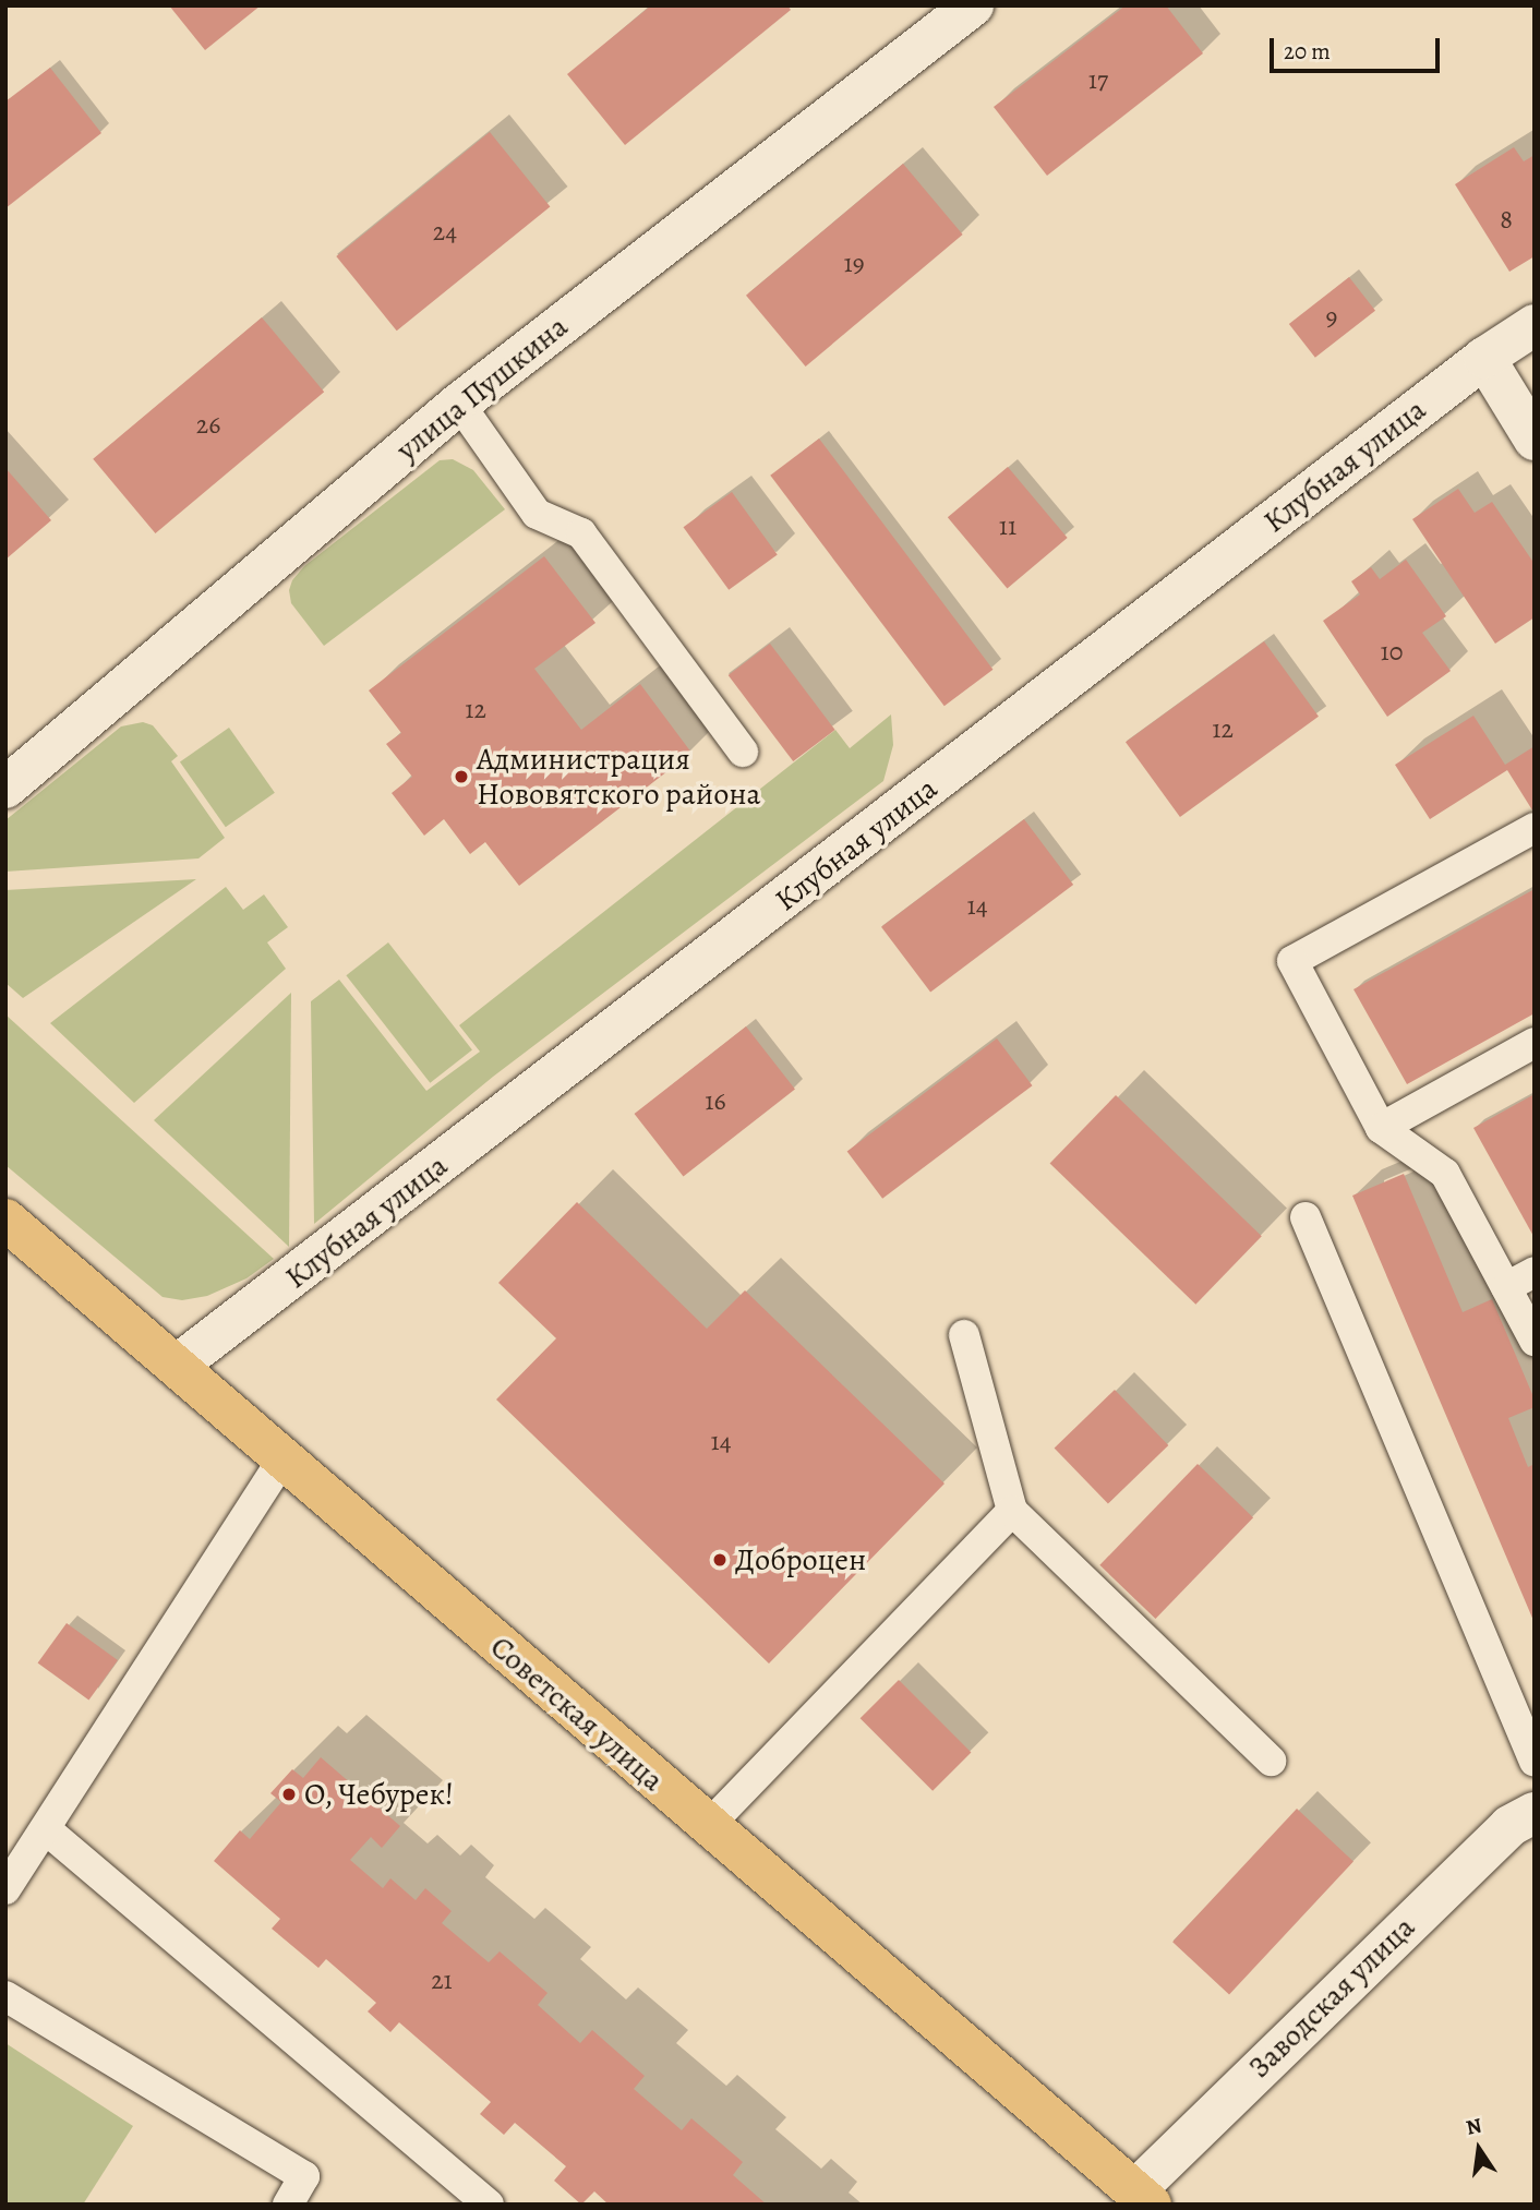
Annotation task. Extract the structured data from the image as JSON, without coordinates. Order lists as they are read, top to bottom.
{
  "streets": {
    "main road": ["Советская улица"],
    "street": ["улица Пушкина", "Клубная улица", "Заводская улица"]
  },
  "crossings": [
    ["Клубная улица", "Советская улица"],
    ["Советская улица", "Заводская улица"]
  ],
  "places": ["Администрация Нововятского района", "Доброцен", "О, Чебурек!"],
  "house_numbers": [
    "17",
    "8",
    "24",
    "19",
    "9",
    "26",
    "11",
    "10",
    "12",
    "12",
    "14",
    "16",
    "14",
    "21"
  ],
  "scale_bar": "20 m",
  "north": "top"
}
